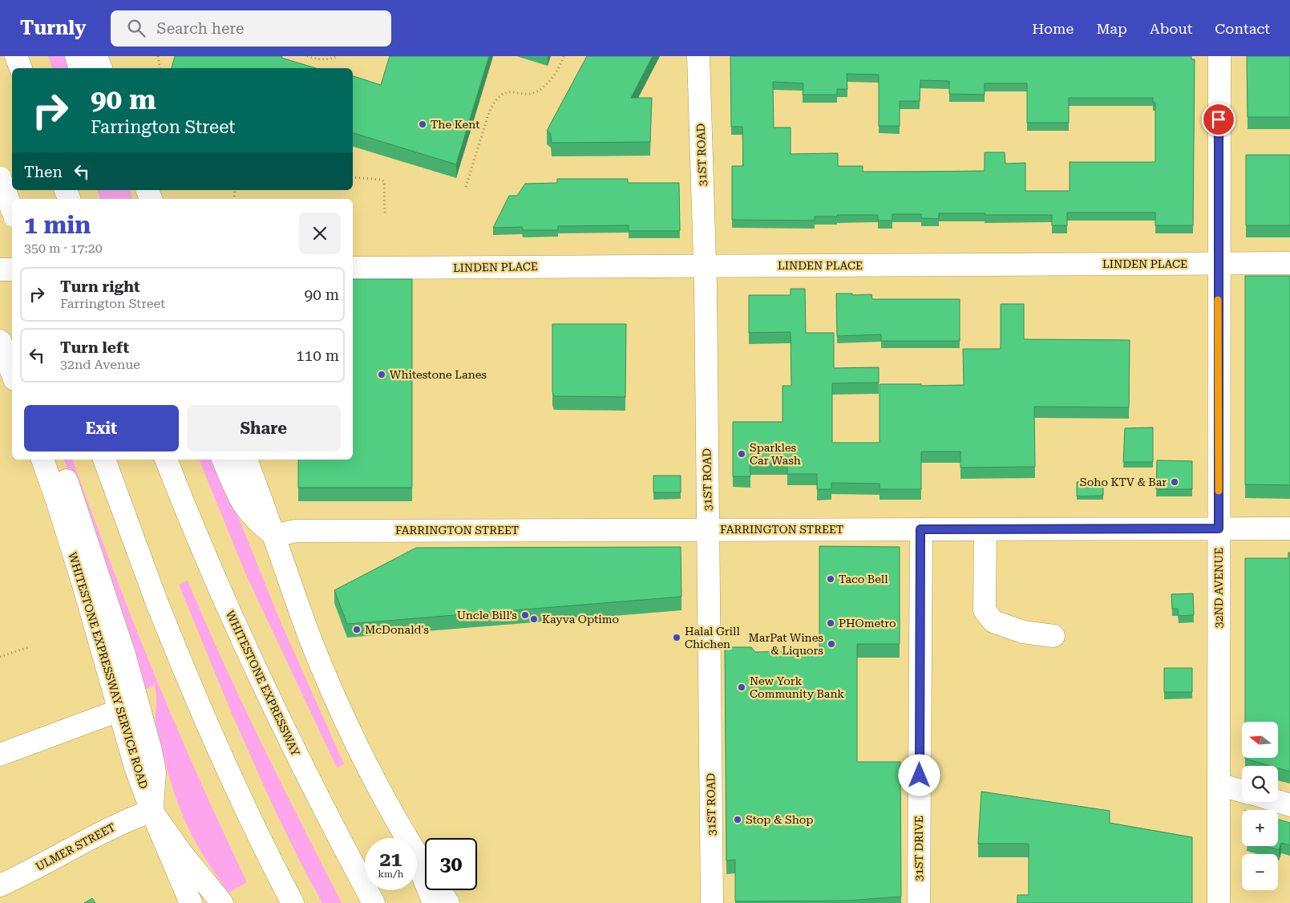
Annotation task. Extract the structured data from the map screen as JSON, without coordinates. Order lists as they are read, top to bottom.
{
  "streets": {
    "main road": [
      "31ST ROAD",
      "LINDEN PLACE",
      "FARRINGTON STREET",
      "32ND AVENUE",
      "WHITESTONE EXPRESSWAY SERVICE ROAD",
      "WHITESTONE EXPRESSWAY",
      "ULMER STREET",
      "31ST DRIVE"
    ]
  },
  "crossings": [
    ["31ST ROAD", "LINDEN PLACE"],
    ["31ST ROAD", "FARRINGTON STREET"],
    ["LINDEN PLACE", "32ND AVENUE"],
    ["FARRINGTON STREET", "32ND AVENUE"],
    ["FARRINGTON STREET", "31ST DRIVE"],
    ["WHITESTONE EXPRESSWAY SERVICE ROAD", "ULMER STREET"]
  ],
  "places": [
    "The Kent",
    "Whitestone Lanes",
    "Sparkles Car Wash",
    "Soho KTV & Bar",
    "Taco Bell",
    "Uncle Bill’s",
    "Kayva Optimo",
    "PHOmetro",
    "McDonald's",
    "Halal Grill Chichen",
    "MarPat Wines & Liquors",
    "New York Community Bank",
    "Stop & Shop"
  ],
  "north": "left",
  "page": {
    "header": "Turnly",
    "search": "Search here",
    "nav": [
      "Home",
      "Map",
      "About",
      "Contact"
    ],
    "turn": ["90 m", "Farrington Street"],
    "then": "Then",
    "heading": ["1 min", "350 m · 17:20"],
    "list": [
      {
        "name": "Turn right",
        "note": "Farrington Street",
        "value": "90 m"
      },
      {
        "name": "Turn left",
        "note": "32nd Avenue",
        "value": "110 m"
      }
    ],
    "buttons": ["Exit", "Share"],
    "map_buttons": ["+", "−"],
    "speed": "21 km/h",
    "limit": "30"
  }
}
